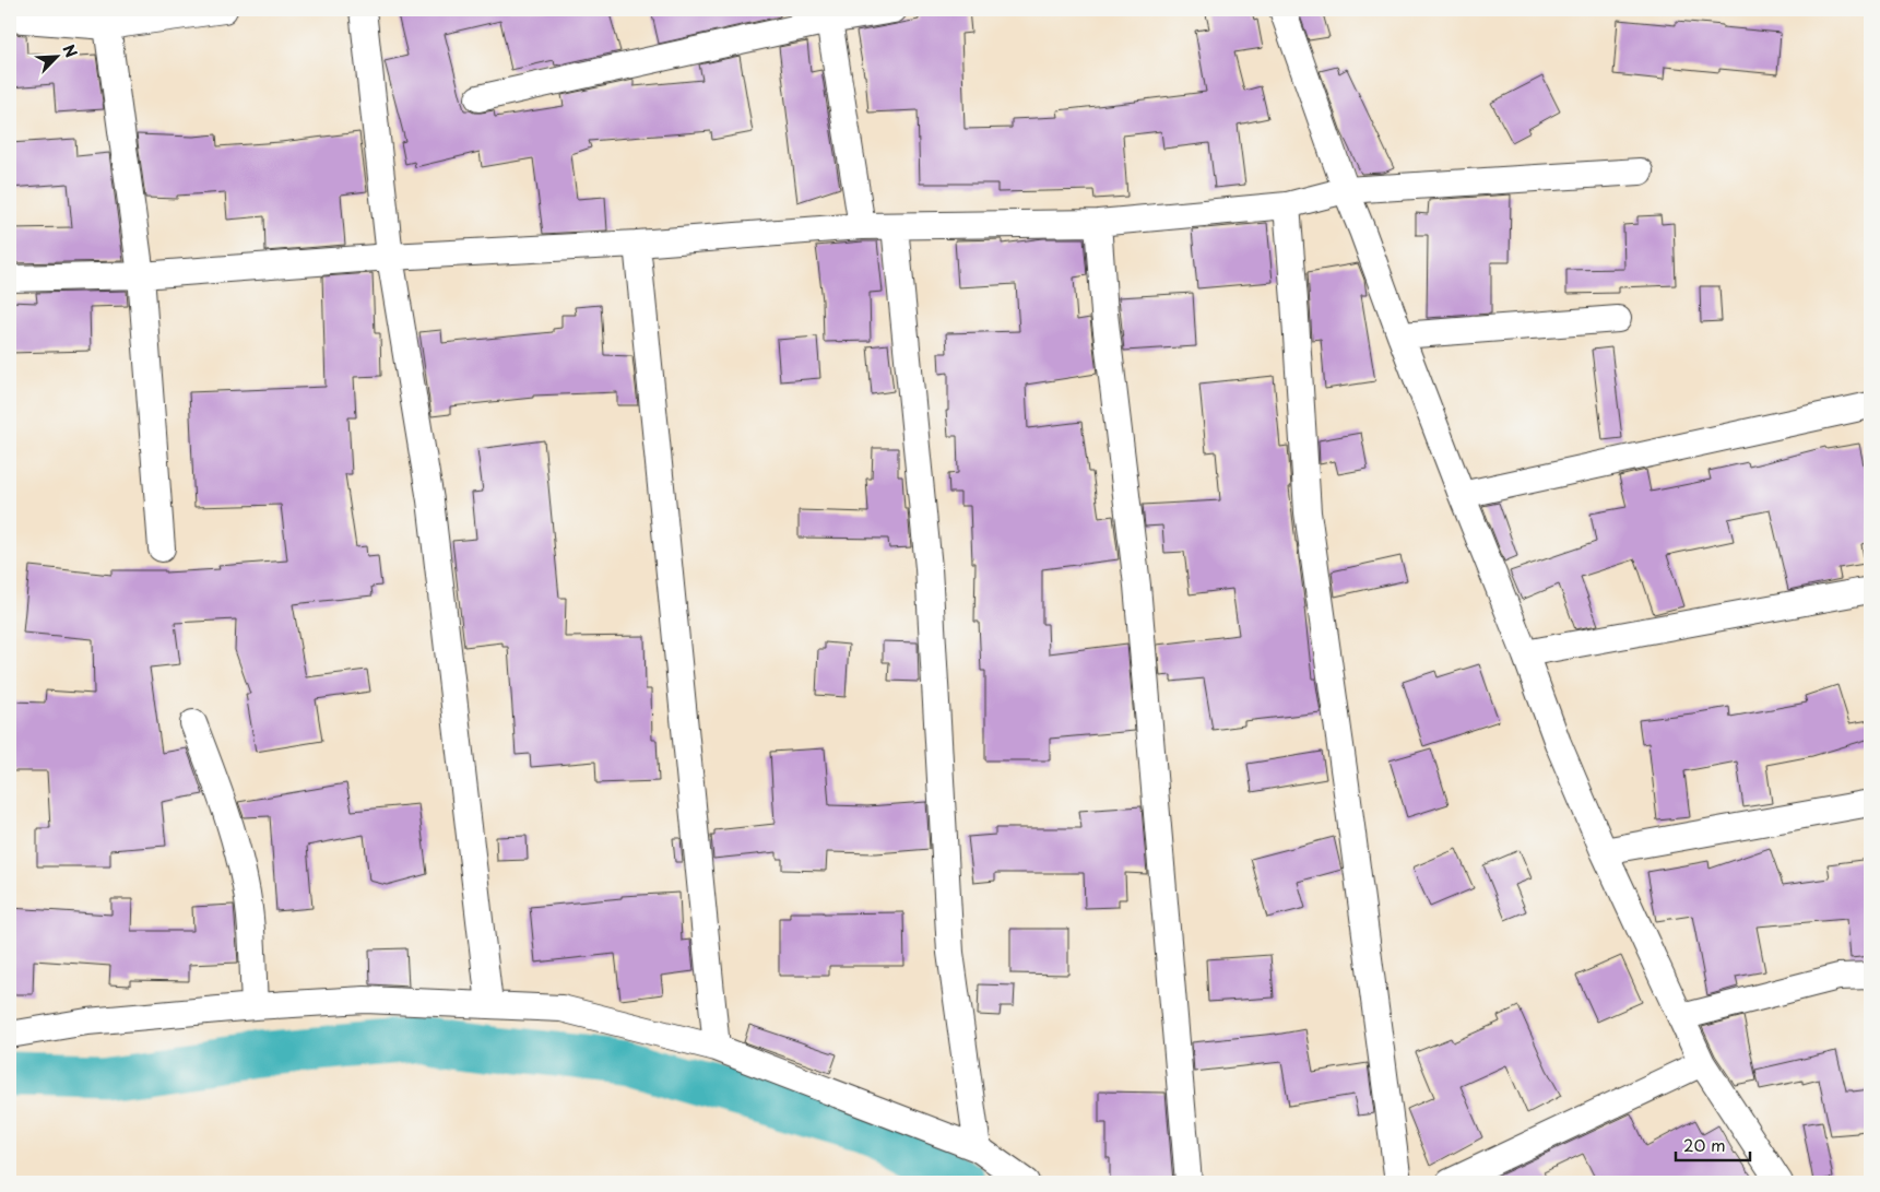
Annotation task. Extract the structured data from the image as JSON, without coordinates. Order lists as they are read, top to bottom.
{
  "scale_bar": "20 m",
  "north": "top right"
}
